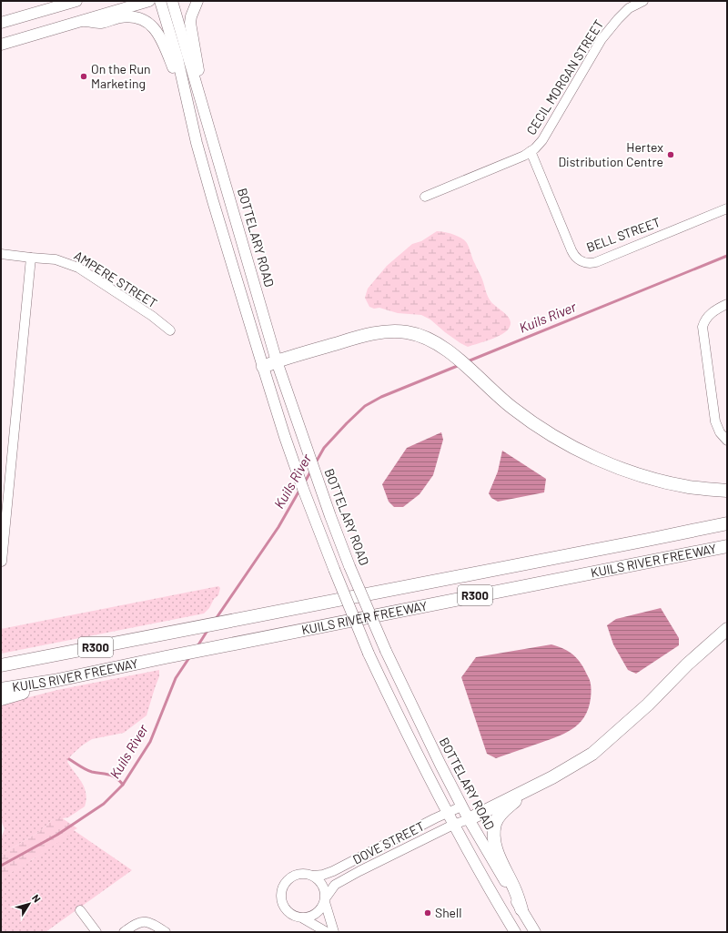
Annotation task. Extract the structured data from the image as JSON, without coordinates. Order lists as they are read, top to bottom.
{
  "streets": {
    "highway": ["KUILS RIVER FREEWAY", "R300"],
    "main road": ["BOTTELARY ROAD"],
    "street": [
      "CECIL MORGAN STREET",
      "BELL STREET",
      "AMPERE STREET",
      "DOVE STREET"
    ]
  },
  "crossings": [
    ["CECIL MORGAN STREET", "BELL STREET"],
    ["BOTTELARY ROAD", "DOVE STREET"]
  ],
  "water": ["Kuils River"],
  "places": ["On the Run Marketing", "Hertex Distribution Centre", "Shell"],
  "north": "top right"
}
